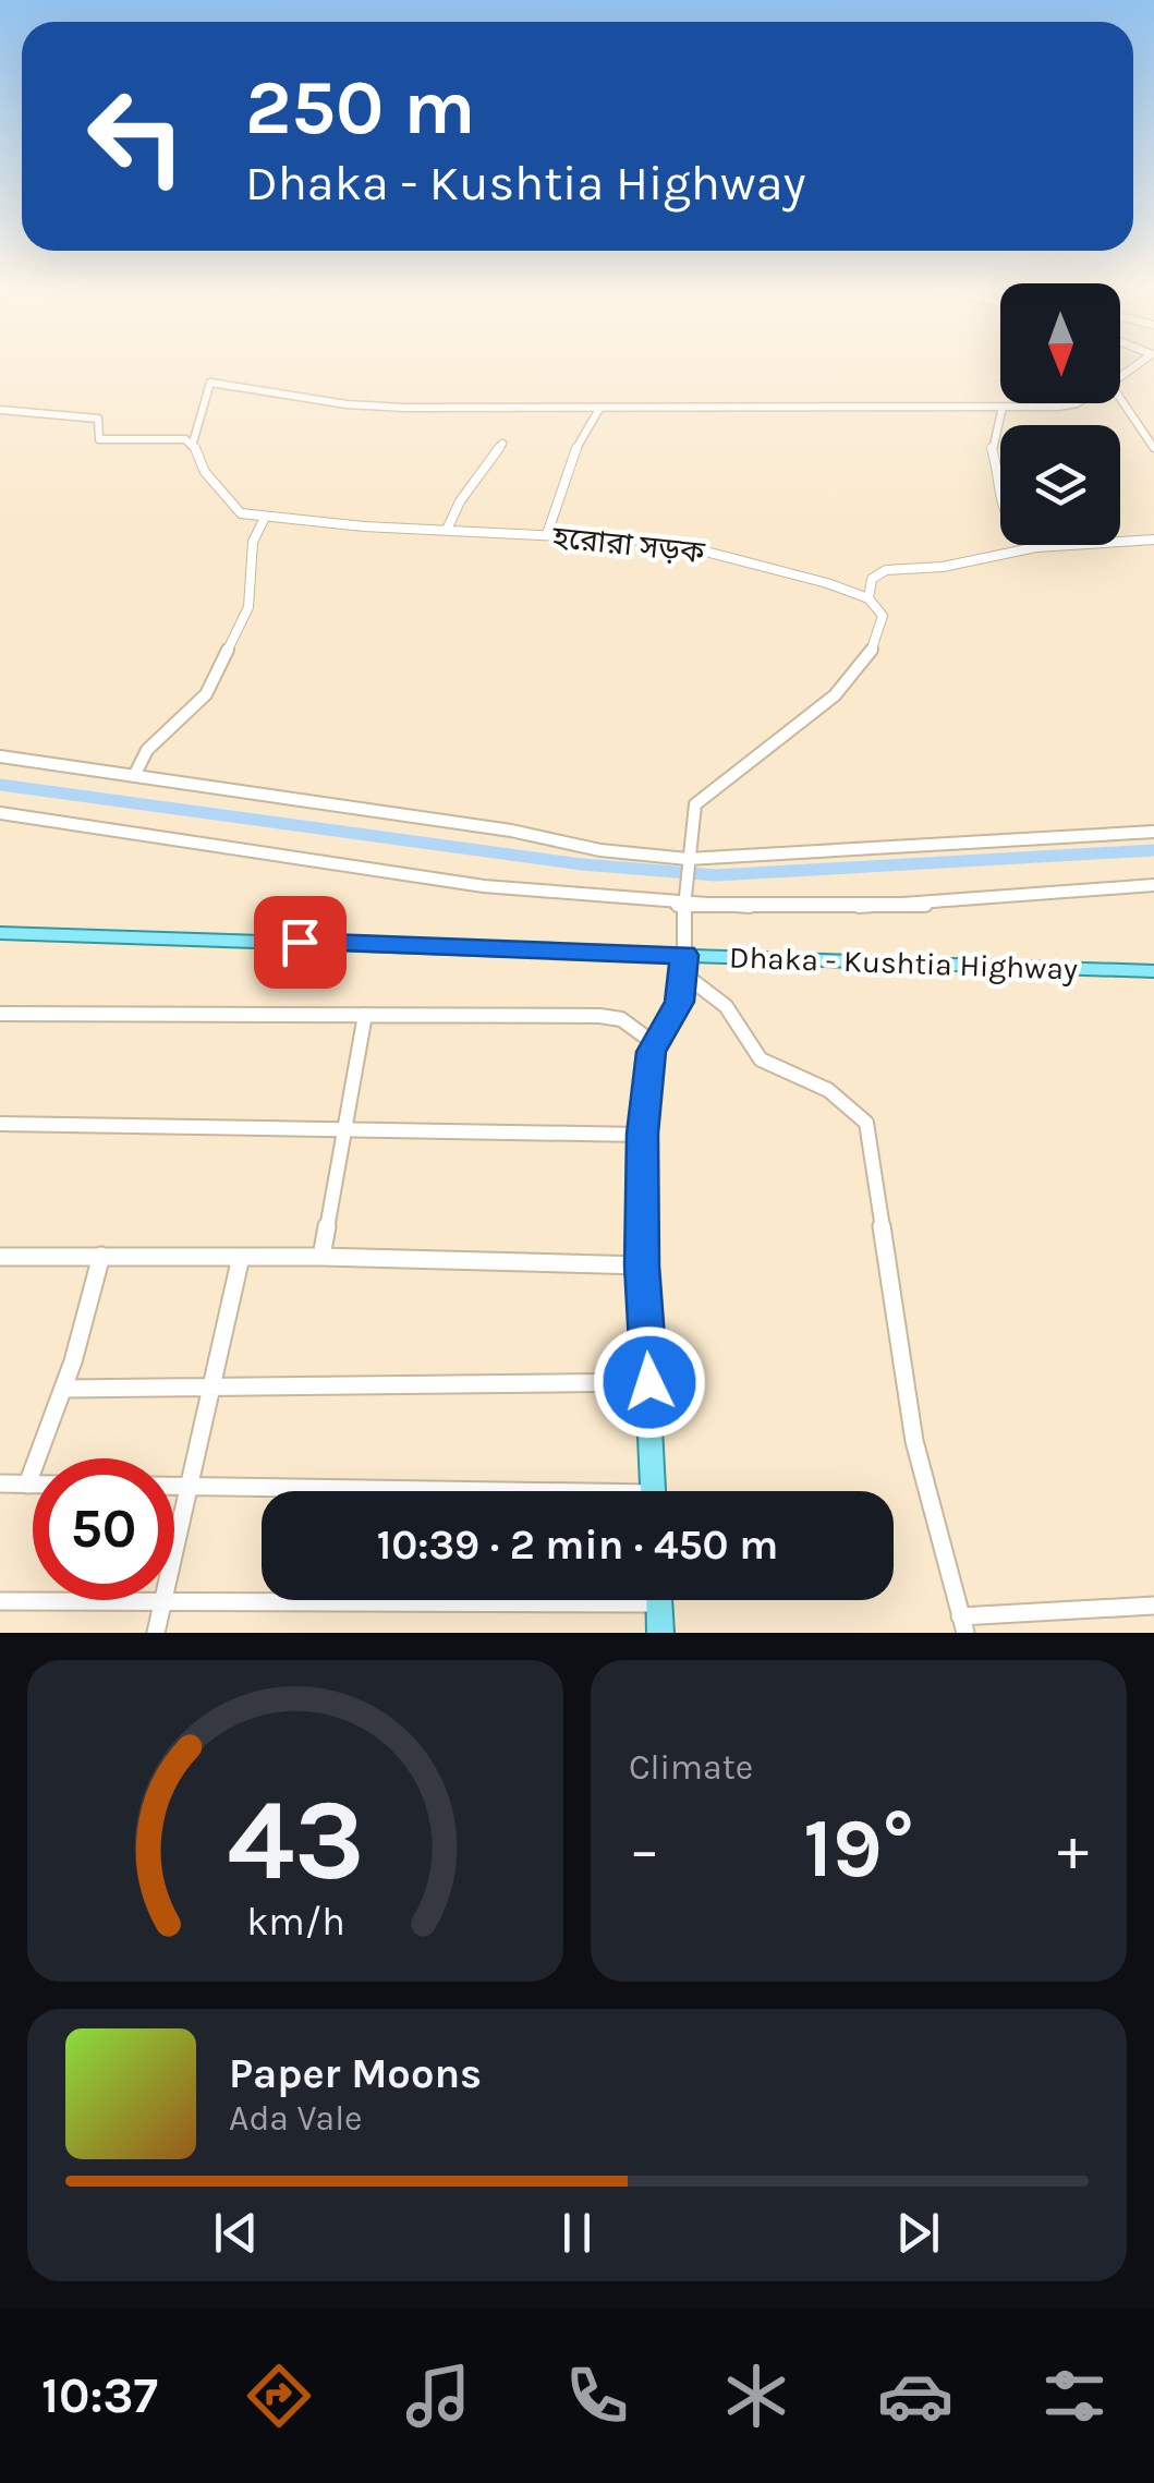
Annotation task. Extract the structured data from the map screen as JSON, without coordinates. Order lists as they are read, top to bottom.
{
  "streets": {
    "main road": ["Dhaka - Kushtia Highway"],
    "street": ["হরোরা সড়ক"]
  },
  "north": "bottom",
  "page": {
    "turn": ["250 m", "Dhaka - Kushtia Highway"],
    "limit": "50",
    "trip": "10:39 · 2 min · 450 m",
    "tile": "Climate",
    "heat": ["−", "19°", "+"],
    "song": ["Paper Moons", "Ada Vale"],
    "tabs": "10:37",
    "gauge": ["43", "km/h"]
  }
}
